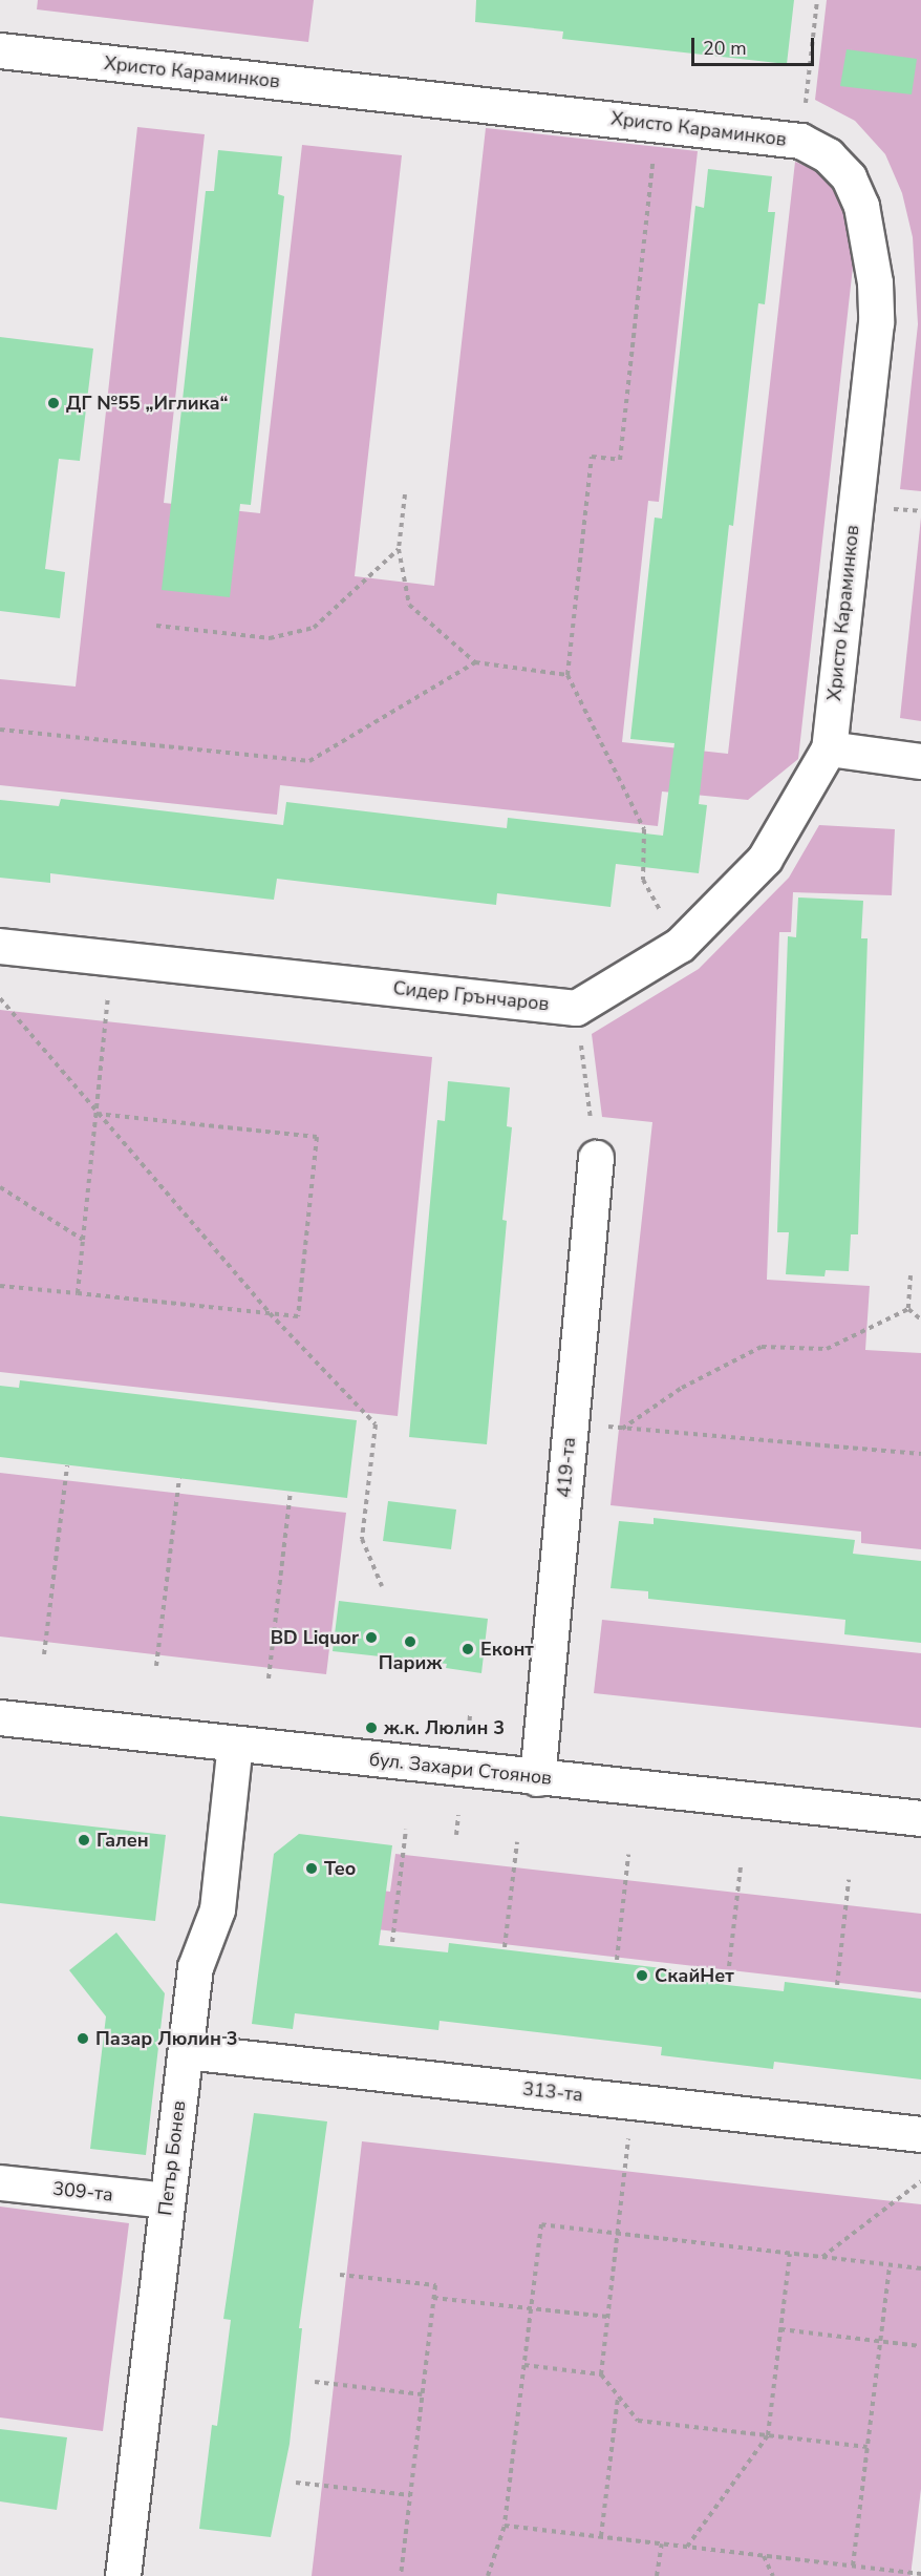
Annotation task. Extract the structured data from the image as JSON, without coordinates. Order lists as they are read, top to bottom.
{
  "streets": {
    "street": [
      "Христо Караминков",
      "Сидер Грънчаров",
      "419-та",
      "бул. Захари Стоянов",
      "313-та",
      "Петър Бонев",
      "309-та"
    ]
  },
  "crossings": [
    ["Христо Караминков", "Сидер Грънчаров"],
    ["419-та", "бул. Захари Стоянов"],
    ["бул. Захари Стоянов", "Петър Бонев"],
    ["313-та", "Петър Бонев"],
    ["Петър Бонев", "309-та"]
  ],
  "places": [
    "ДГ №55 „Иглика“",
    "BD Liquor",
    "Париж",
    "Еконт",
    "ж.к. Люлин 3",
    "Гален",
    "Тео",
    "СкайНет",
    "Пазар Люлин 3"
  ],
  "scale_bar": "20 m"
}
